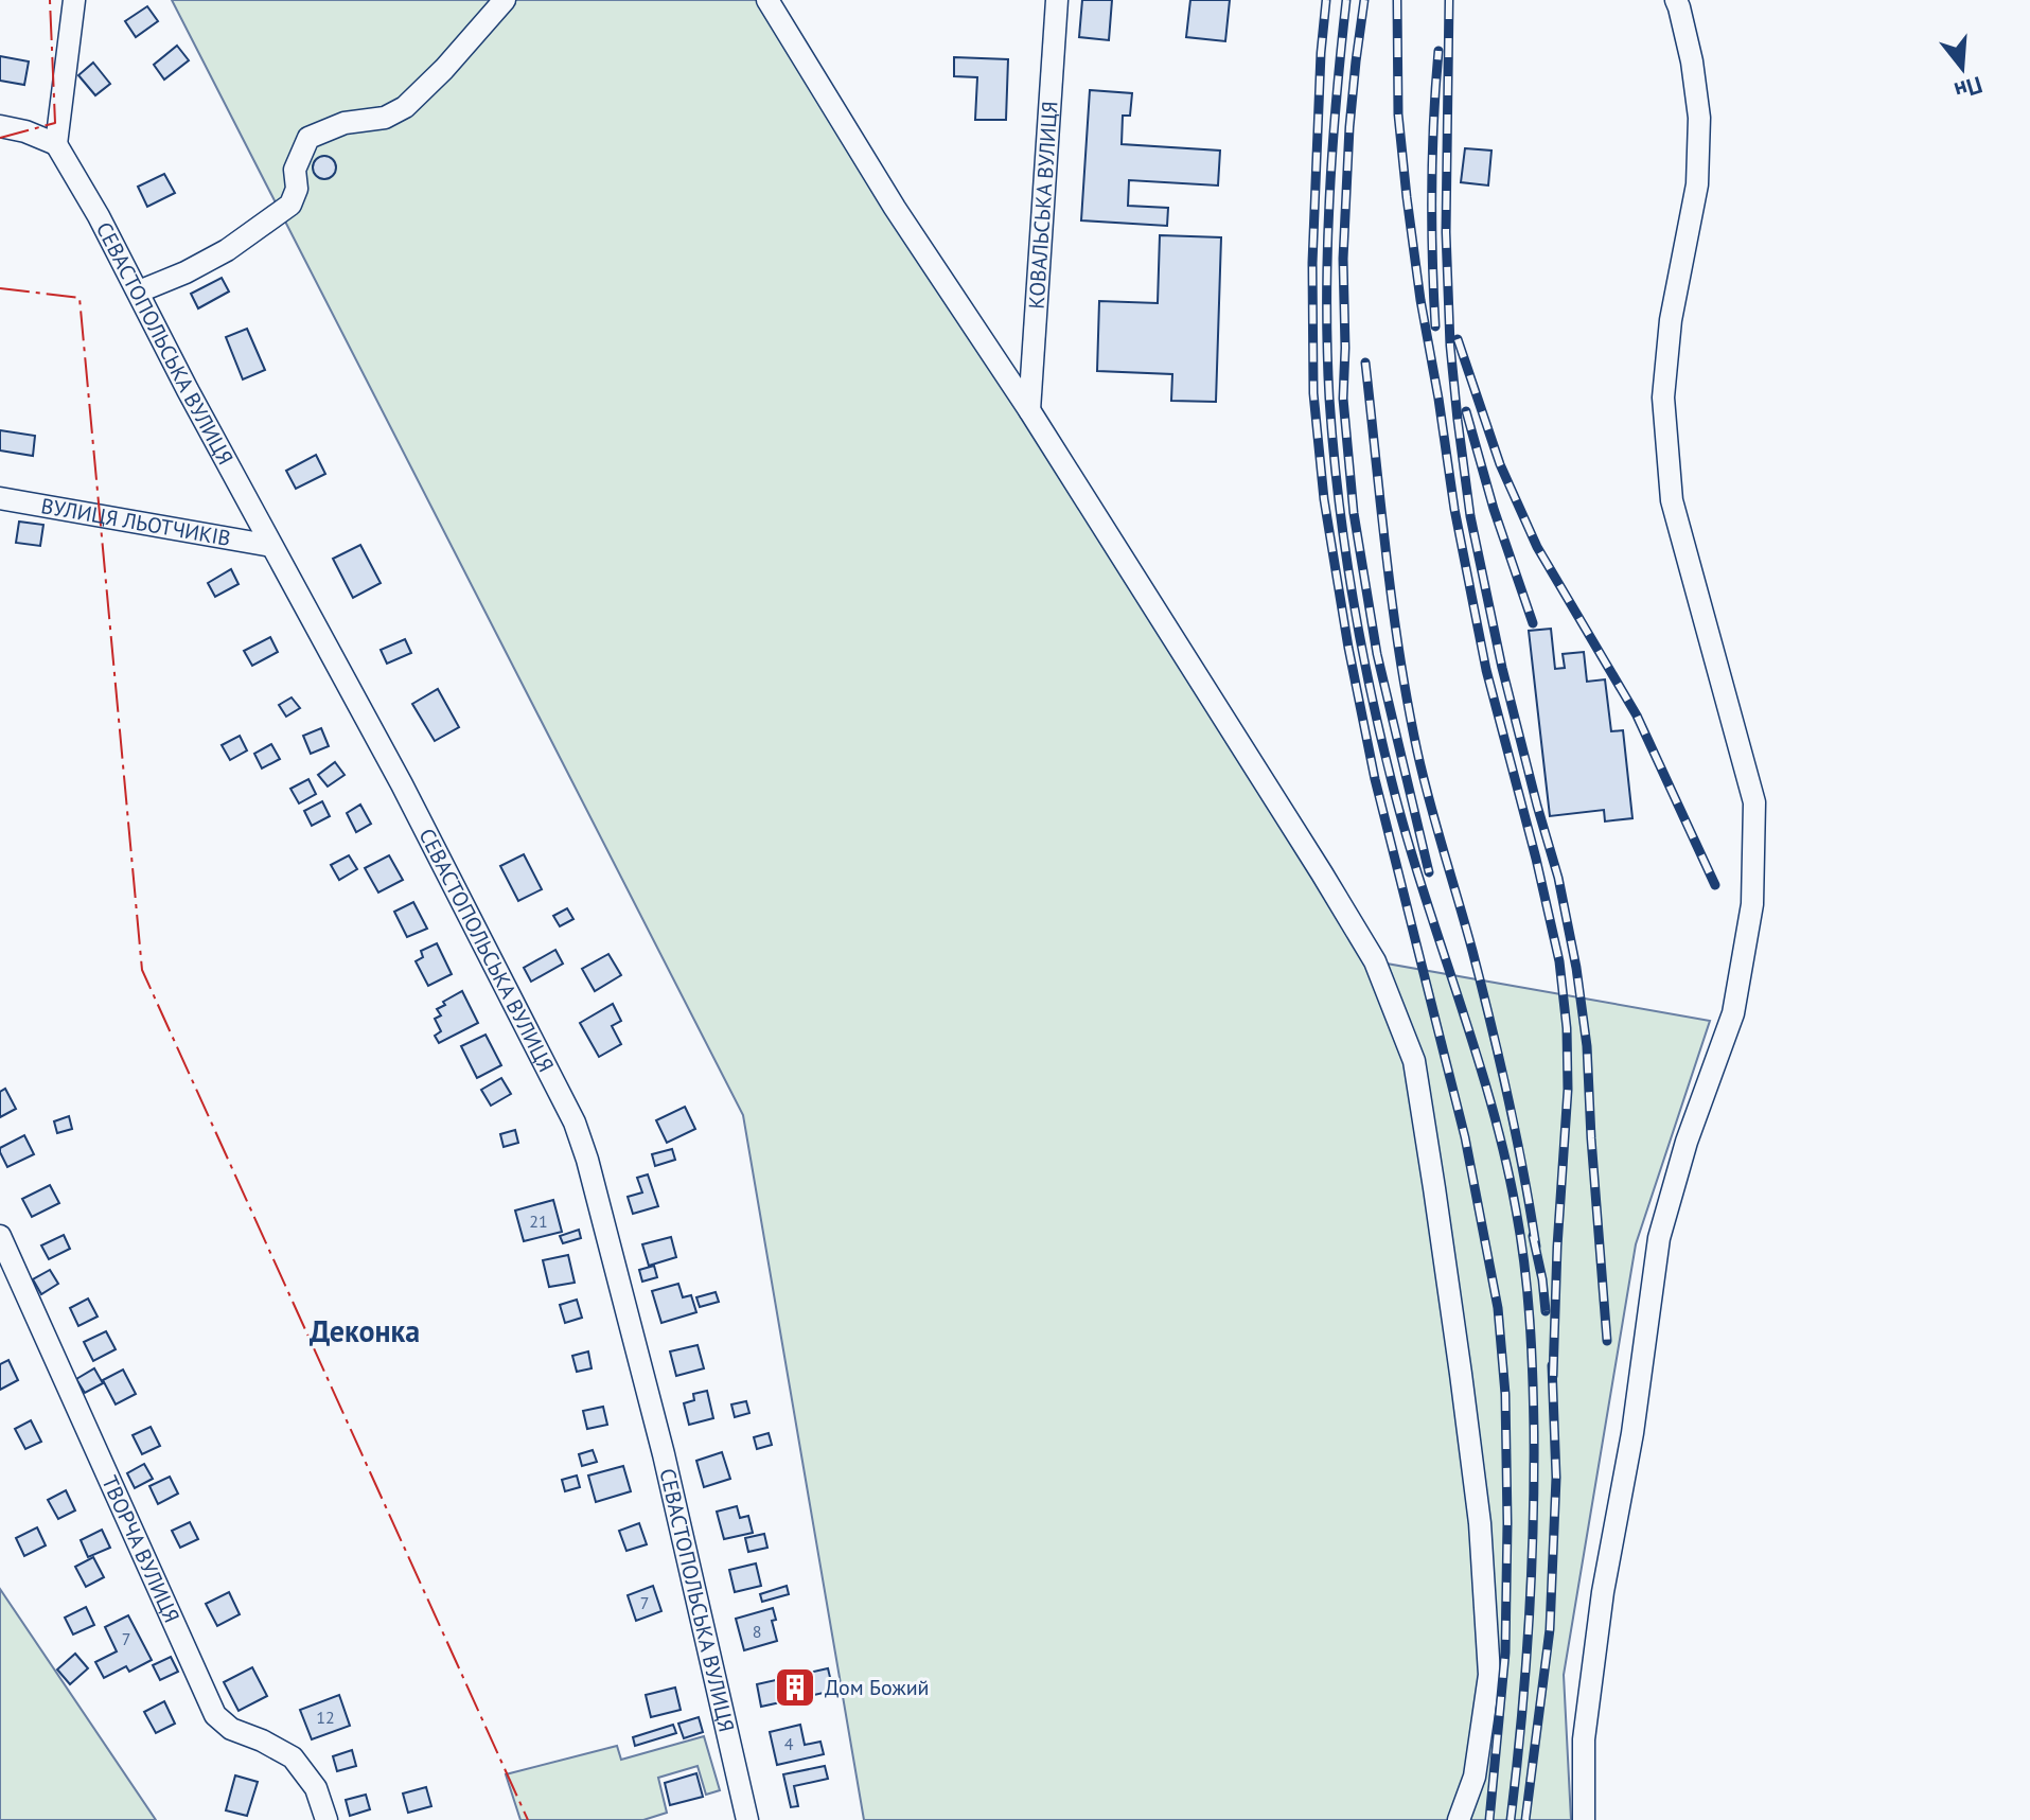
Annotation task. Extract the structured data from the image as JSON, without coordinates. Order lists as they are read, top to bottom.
{
  "streets": {
    "street": [
      "КОВАЛЬСЬКА ВУЛИЦЯ",
      "СЕВАСТОПОЛЬСЬКА ВУЛИЦЯ",
      "ВУЛИЦЯ ЛЬОТЧИКІВ",
      "ТВОРЧА ВУЛИЦЯ"
    ]
  },
  "crossings": [
    ["СЕВАСТОПОЛЬСЬКА ВУЛИЦЯ", "ВУЛИЦЯ ЛЬОТЧИКІВ"]
  ],
  "districts": ["Деконка"],
  "places": {
    "building": ["Дом Божий"]
  },
  "house_numbers": [
    "21",
    "7",
    "8",
    "7",
    "12",
    "4"
  ],
  "north": "bottom"
}
